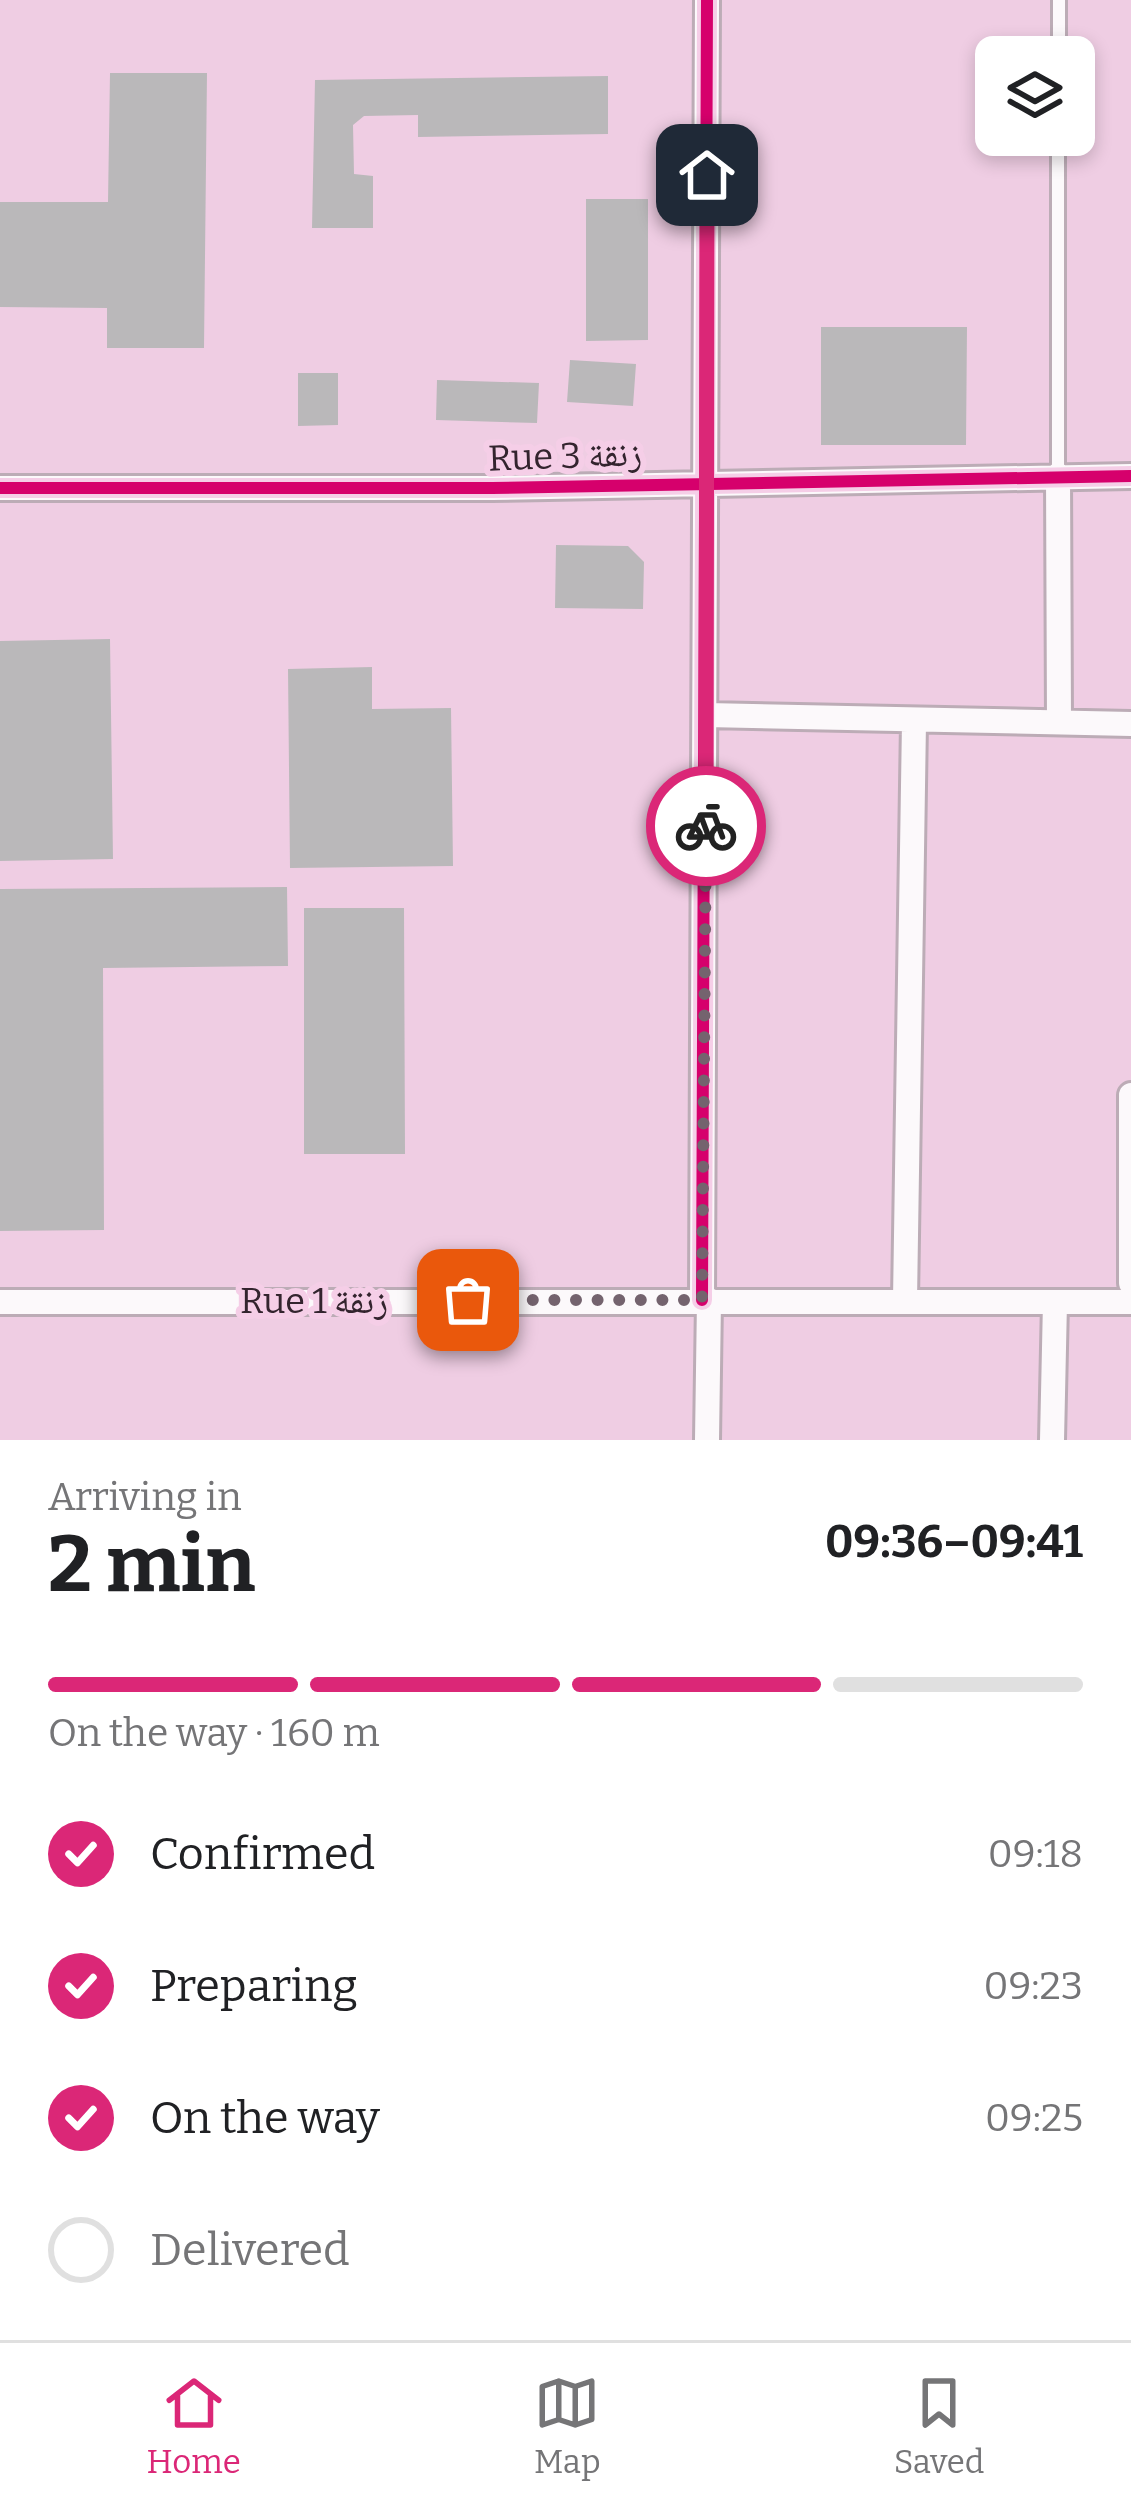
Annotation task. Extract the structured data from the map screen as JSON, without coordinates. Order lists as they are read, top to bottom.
{
  "streets": {
    "street": ["Rue 3 زنقة", "Rue 1 زنقة"]
  },
  "page": {
    "heading": ["2 min", "Arriving in", "09:36–09:41"],
    "bar": "On the way · 160 m",
    "list": [
      ["Confirmed", "09:18"],
      ["Preparing", "09:23"],
      ["On the way", "09:25"],
      "Delivered"
    ],
    "tabs": ["Home", "Map", "Saved"]
  }
}
